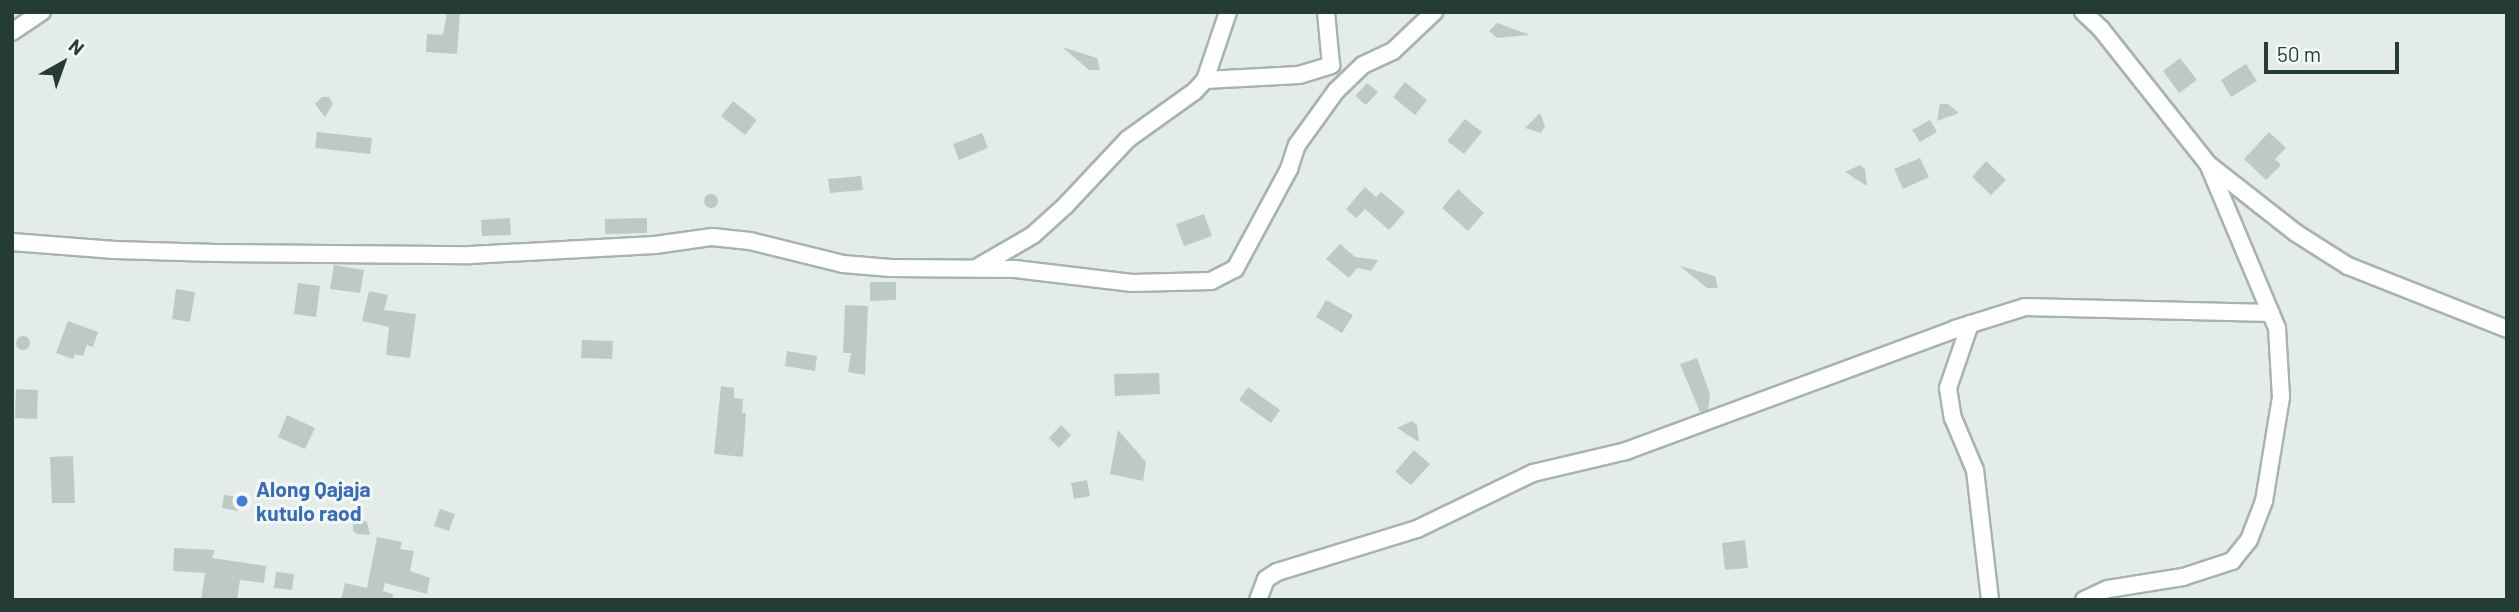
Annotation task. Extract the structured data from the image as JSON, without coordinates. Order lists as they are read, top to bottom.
{
  "places": ["Along Qajaja kutulo raod"],
  "scale_bar": "50 m",
  "north": "top right"
}
